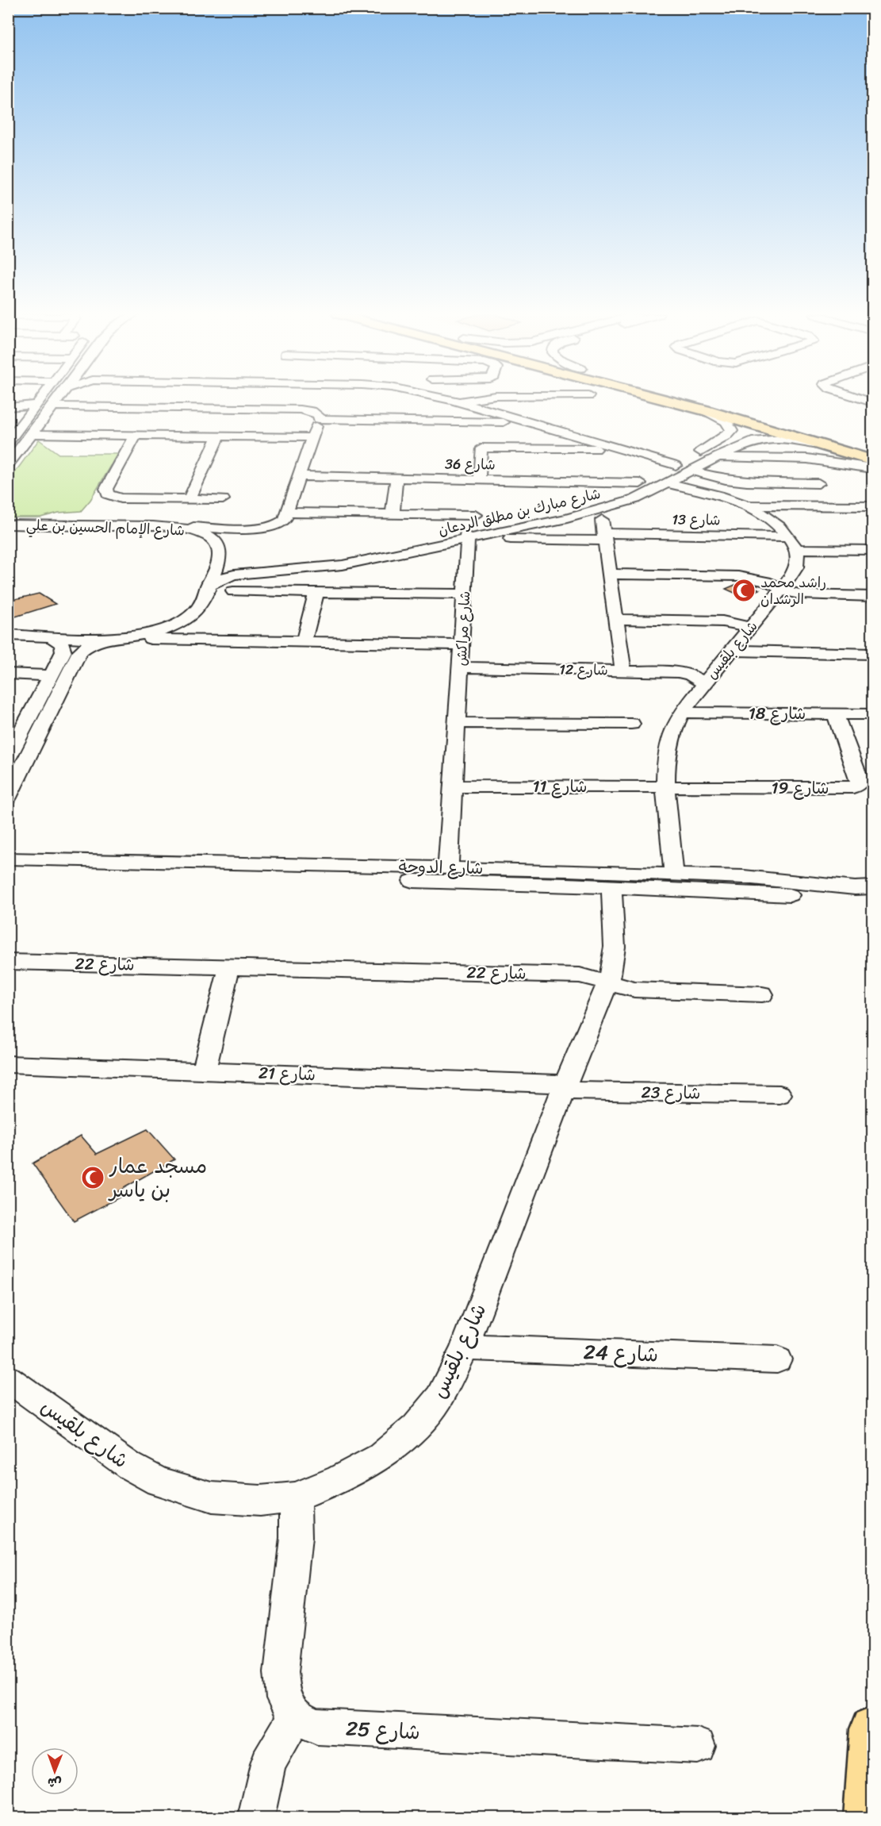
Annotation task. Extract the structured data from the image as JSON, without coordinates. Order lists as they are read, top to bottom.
{
  "streets": {
    "street": [
      "شارع 36",
      "شارع مبارك بن مطلق الردعان",
      "شارع 13",
      "شارع الإمام الحسين بن علي",
      "شارع مراكش",
      "شارع بلقيس",
      "شارع 12",
      "شارع 18",
      "شارع 11",
      "شارع 19",
      "شارع الدوحة",
      "شارع 22",
      "شارع 21",
      "شارع 23",
      "شارع 24",
      "شارع 25"
    ]
  },
  "crossings": [
    ["شارع 36", "شارع مبارك بن مطلق الردعان"],
    ["شارع مبارك بن مطلق الردعان", "شارع الإمام الحسين بن علي"],
    ["شارع مبارك بن مطلق الردعان", "شارع مراكش"],
    ["شارع 13", "شارع بلقيس"],
    ["شارع مراكش", "شارع 12"],
    ["شارع مراكش", "شارع 11"],
    ["شارع مراكش", "شارع الدوحة"],
    ["شارع بلقيس", "شارع 12"],
    ["شارع بلقيس", "شارع 18"],
    ["شارع بلقيس", "شارع 11"],
    ["شارع بلقيس", "شارع 19"],
    ["شارع بلقيس", "شارع الدوحة"],
    ["شارع بلقيس", "شارع 22"],
    ["شارع بلقيس", "شارع 21"],
    ["شارع بلقيس", "شارع 23"],
    ["شارع بلقيس", "شارع 24"],
    ["شارع 18", "شارع 19"],
    ["شارع 11", "شارع 19"],
    ["شارع 21", "شارع 23"]
  ],
  "places": {
    "mosque": ["راشد محمد الرشدان", "مسجد عمار بن ياسر"]
  },
  "north": "bottom"
}
